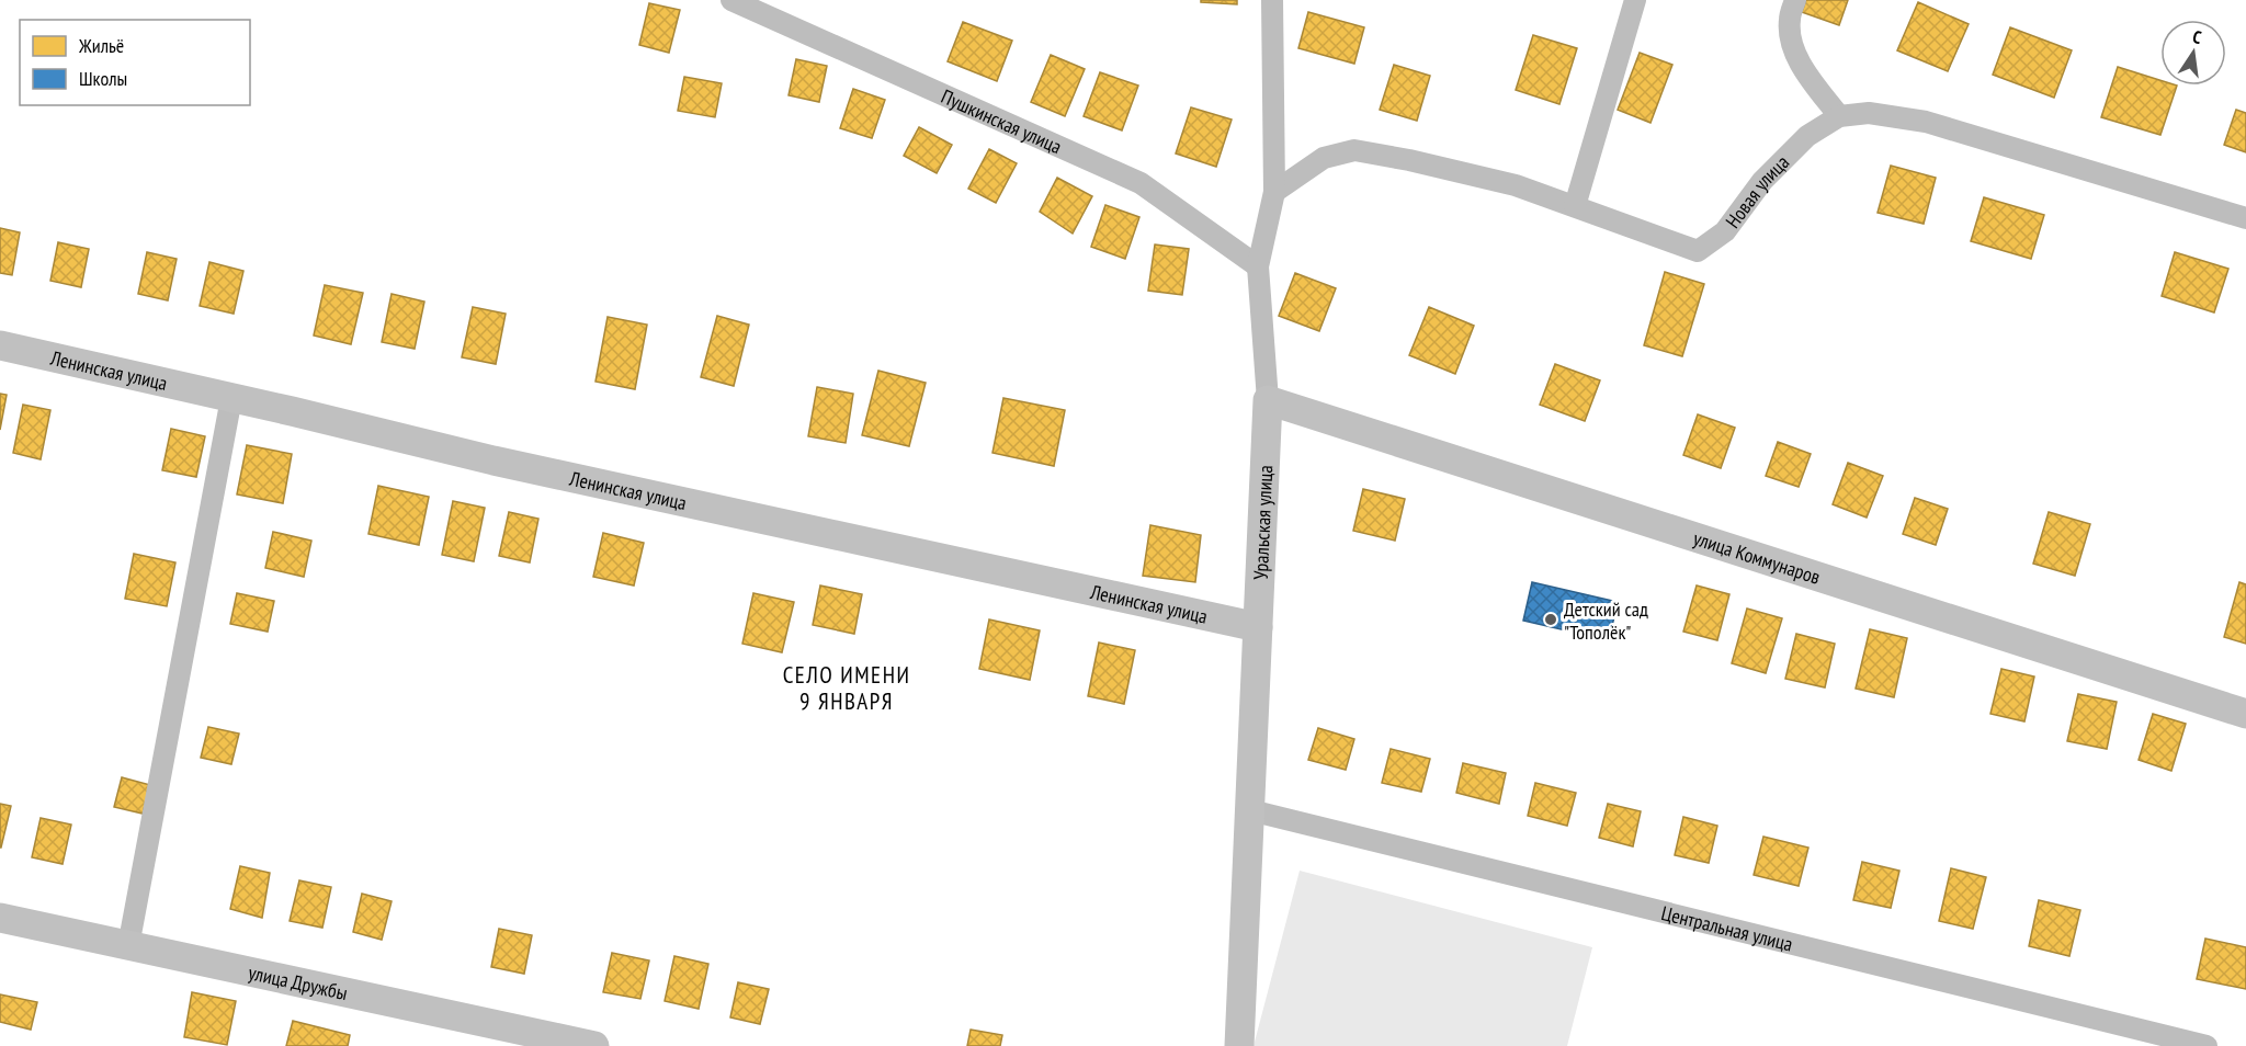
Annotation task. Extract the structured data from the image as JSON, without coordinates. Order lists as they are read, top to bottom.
{
  "streets": {
    "street": [
      "Пушкинская улица",
      "Новая улица",
      "Ленинская улица",
      "Уральская улица",
      "улица Коммунаров",
      "Центральная улица",
      "улица Дружбы"
    ]
  },
  "crossings": [
    ["Пушкинская улица", "Уральская улица"],
    ["Новая улица", "Уральская улица"],
    ["Ленинская улица", "Уральская улица"],
    ["Уральская улица", "улица Коммунаров"],
    ["Уральская улица", "Центральная улица"]
  ],
  "districts": ["СЕЛО ИМЕНИ 9 ЯНВАРЯ"],
  "places": ["Детский сад \"Тополёк\""],
  "legend": ["Жильё", "Школы"],
  "north": "top"
}
